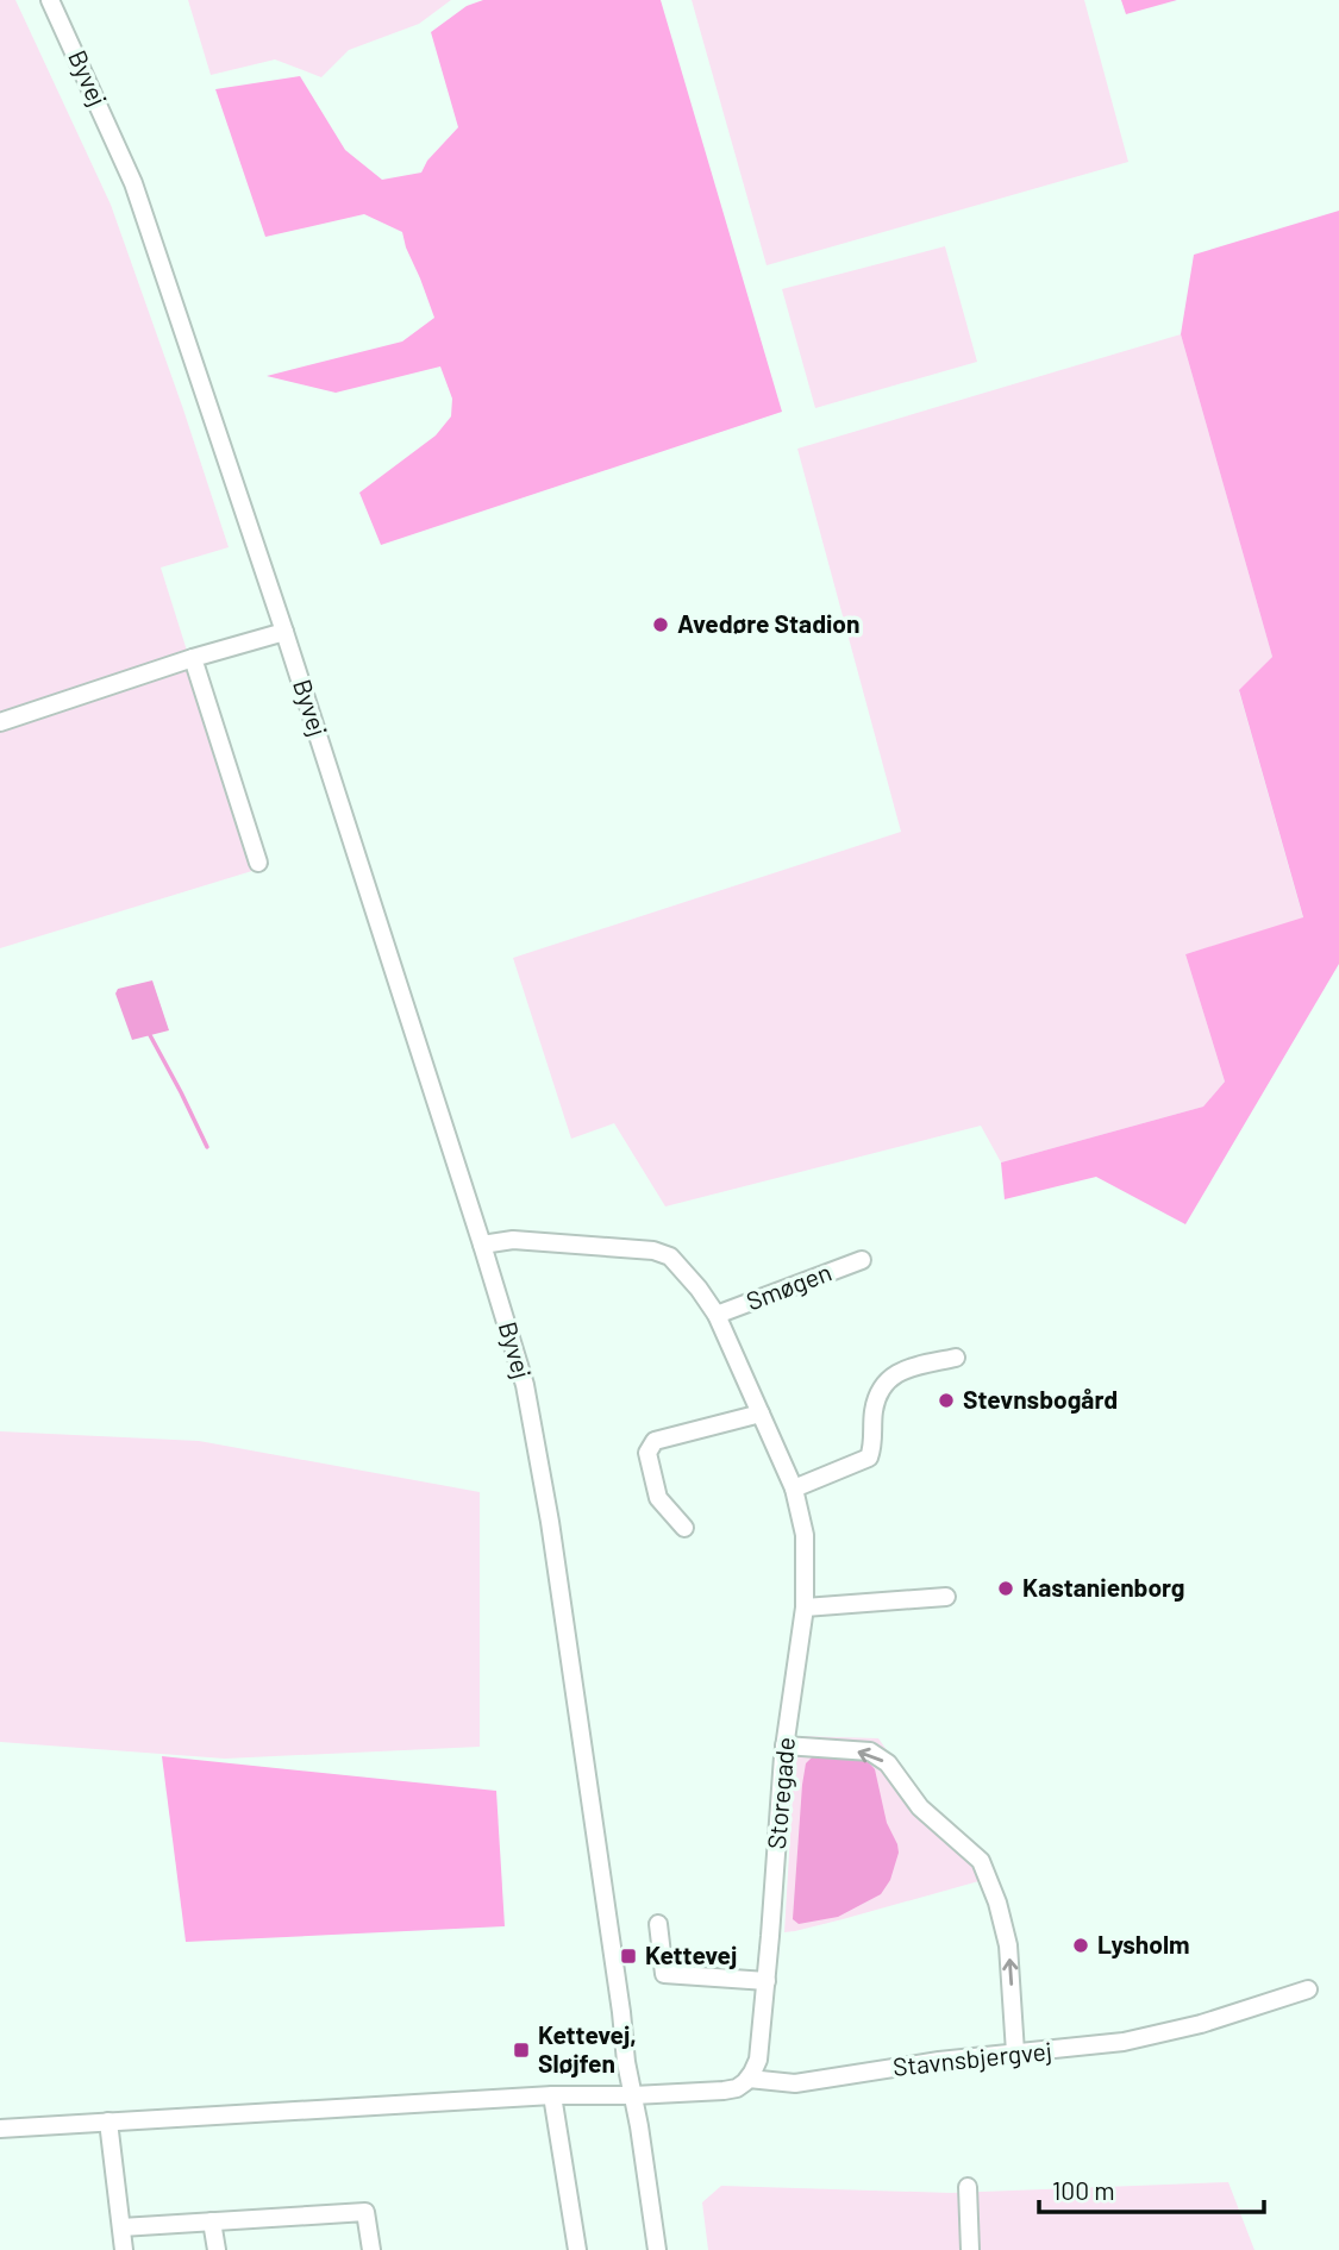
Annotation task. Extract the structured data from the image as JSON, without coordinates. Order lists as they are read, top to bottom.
{
  "streets": {
    "street": [
      "Byvej",
      "Smøgen",
      "Storegade",
      "Stavnsbjergvej"
    ]
  },
  "crossings": [
    ["Byvej", "Storegade"],
    ["Byvej", "Stavnsbjergvej"],
    ["Smøgen", "Storegade"],
    ["Storegade", "Stavnsbjergvej"]
  ],
  "places": {
    "other": [
      "Avedøre Stadion",
      "Stevnsbogård",
      "Kastanienborg",
      "Lysholm"
    ],
    "transit": ["Kettevej", "Kettevej, Sløjfen"]
  },
  "scale_bar": "100 m"
}
